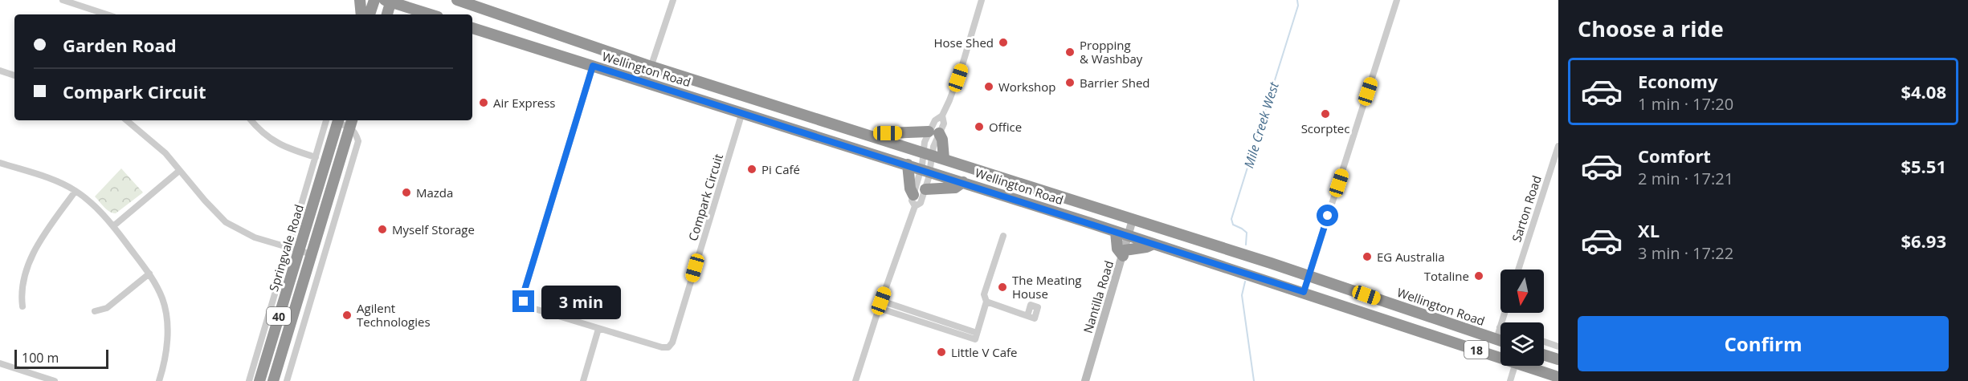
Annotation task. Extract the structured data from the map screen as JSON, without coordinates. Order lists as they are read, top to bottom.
{
  "streets": {
    "highway": [
      "Wellington Road",
      "Springvale Road",
      "40",
      "18"
    ],
    "street": ["Compark Circuit", "Sarton Road", "Nantilla Road"]
  },
  "crossings": [
    ["Wellington Road", "Compark Circuit"],
    ["Wellington Road", "Nantilla Road"]
  ],
  "water": ["Mile Creek West"],
  "places": [
    "Hose Shed",
    "Propping & Washbay",
    "Barrier Shed",
    "Workshop",
    "Air Express",
    "Scorptec",
    "Office",
    "Pi Café",
    "Mazda",
    "Myself Storage",
    "EG Australia",
    "Totaline",
    "The Meating House",
    "Agilent Technologies",
    "Little V Cafe"
  ],
  "scale_bar": "100 m",
  "north": "bottom",
  "page": {
    "heading": "Choose a ride",
    "banner": ["Garden Road", "Compark Circuit"],
    "list": [
      {
        "name": "Economy",
        "note": "1 min · 17:20",
        "value": "$4.08"
      },
      {
        "name": "Comfort",
        "note": "2 min · 17:21",
        "value": "$5.51"
      },
      {
        "name": "XL",
        "note": "3 min · 17:22",
        "value": "$6.93"
      }
    ],
    "bubble": "3 min",
    "buttons": "Confirm",
    "scale": "100 m"
  }
}
